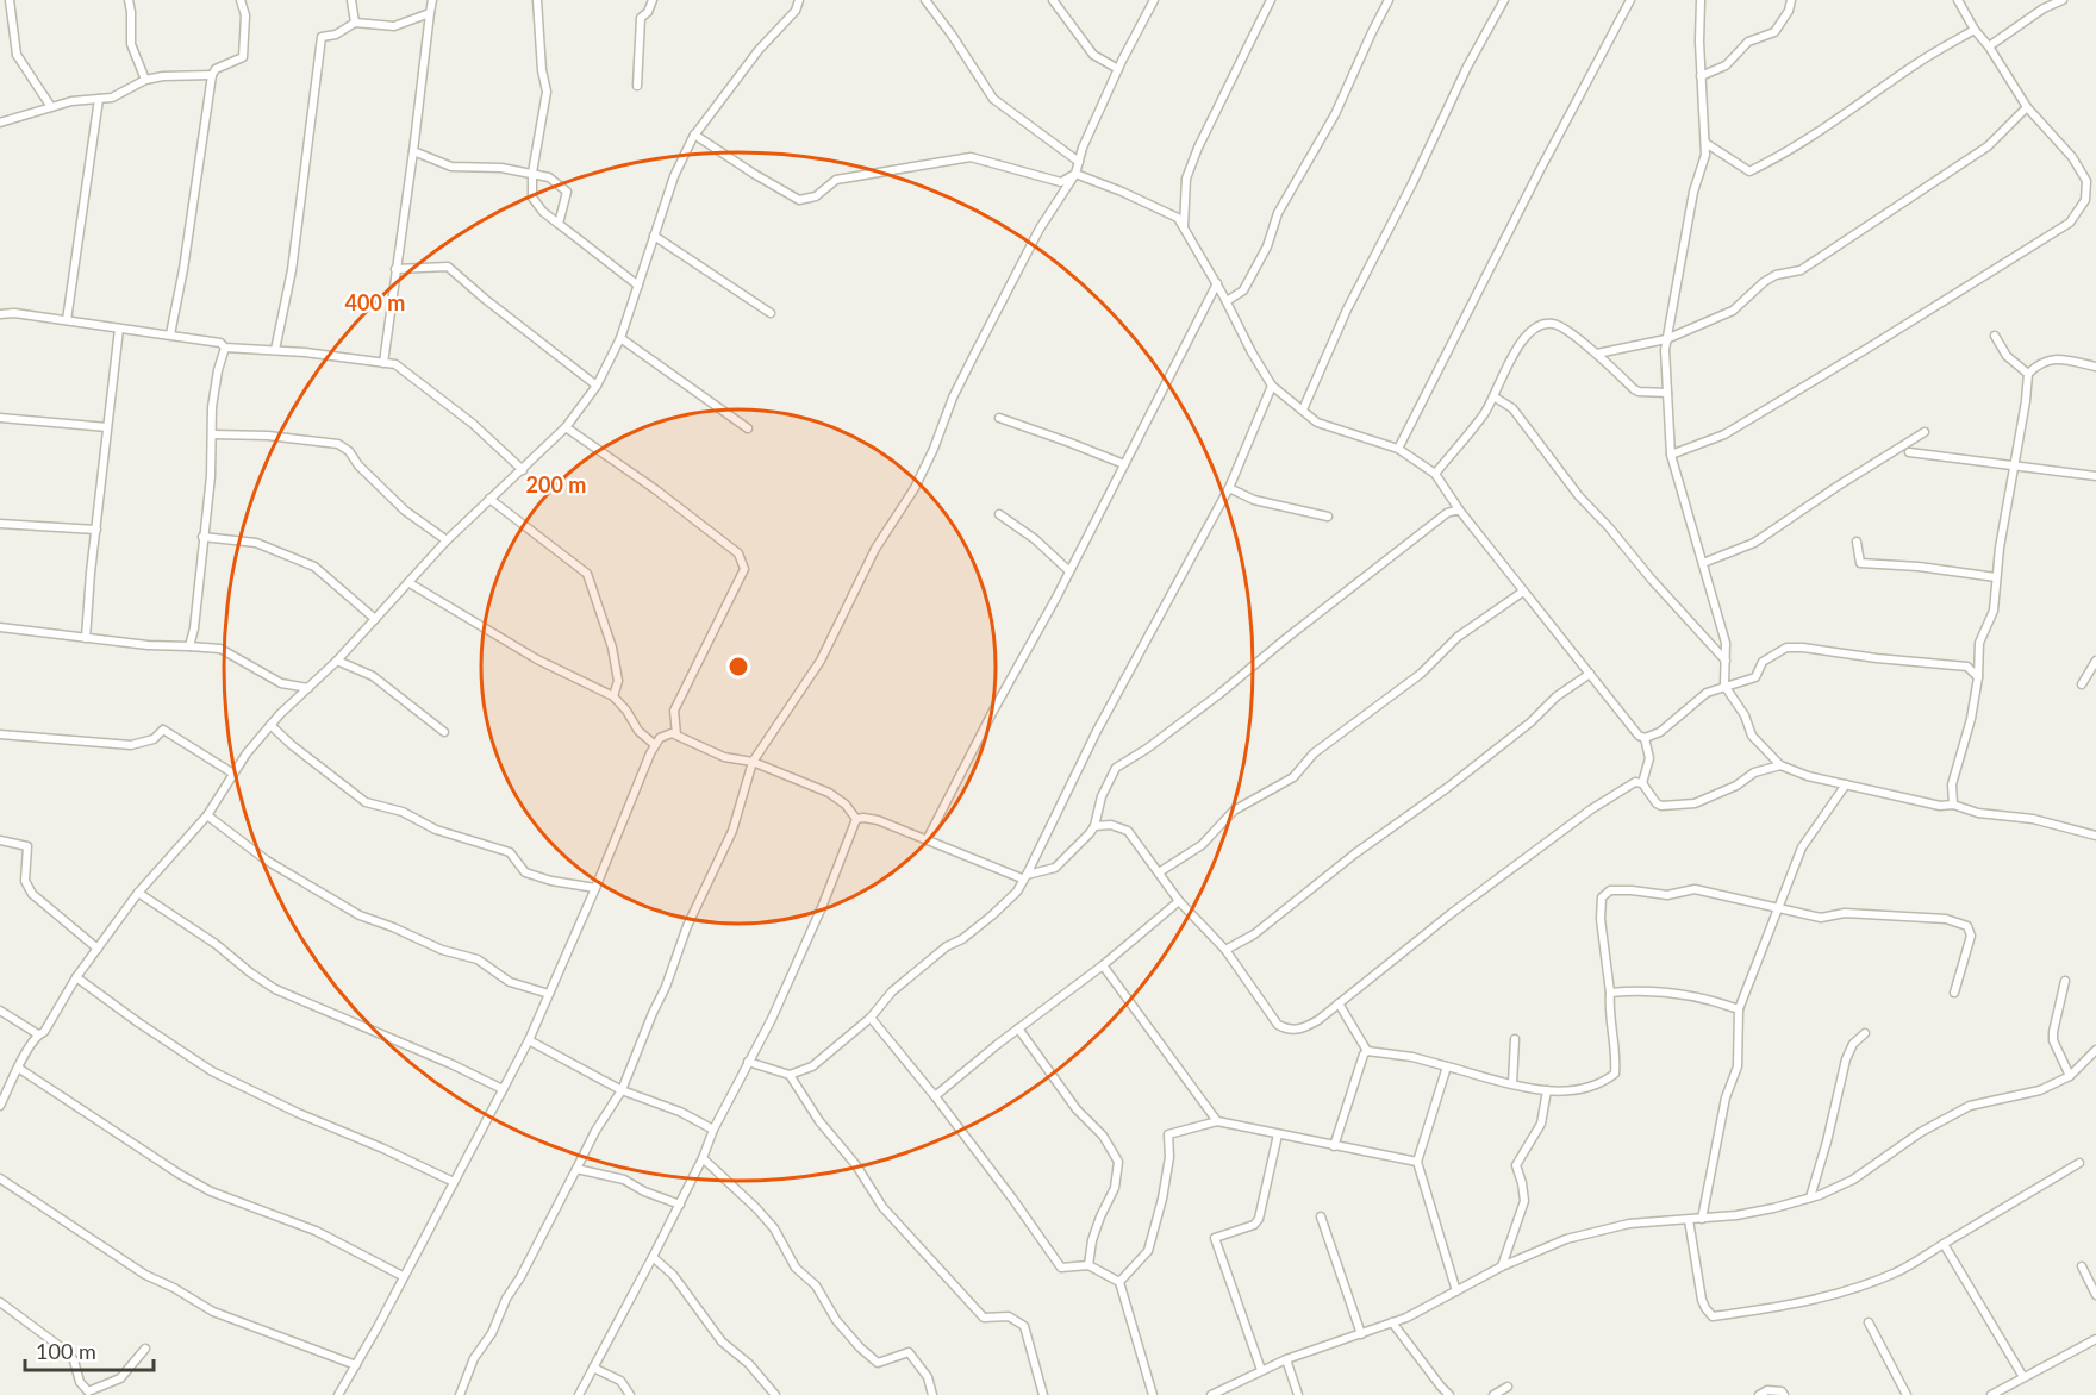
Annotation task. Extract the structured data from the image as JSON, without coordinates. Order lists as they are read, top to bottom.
{
  "scale_bar": "100 m",
  "rings": ["400 m", "200 m"]
}
